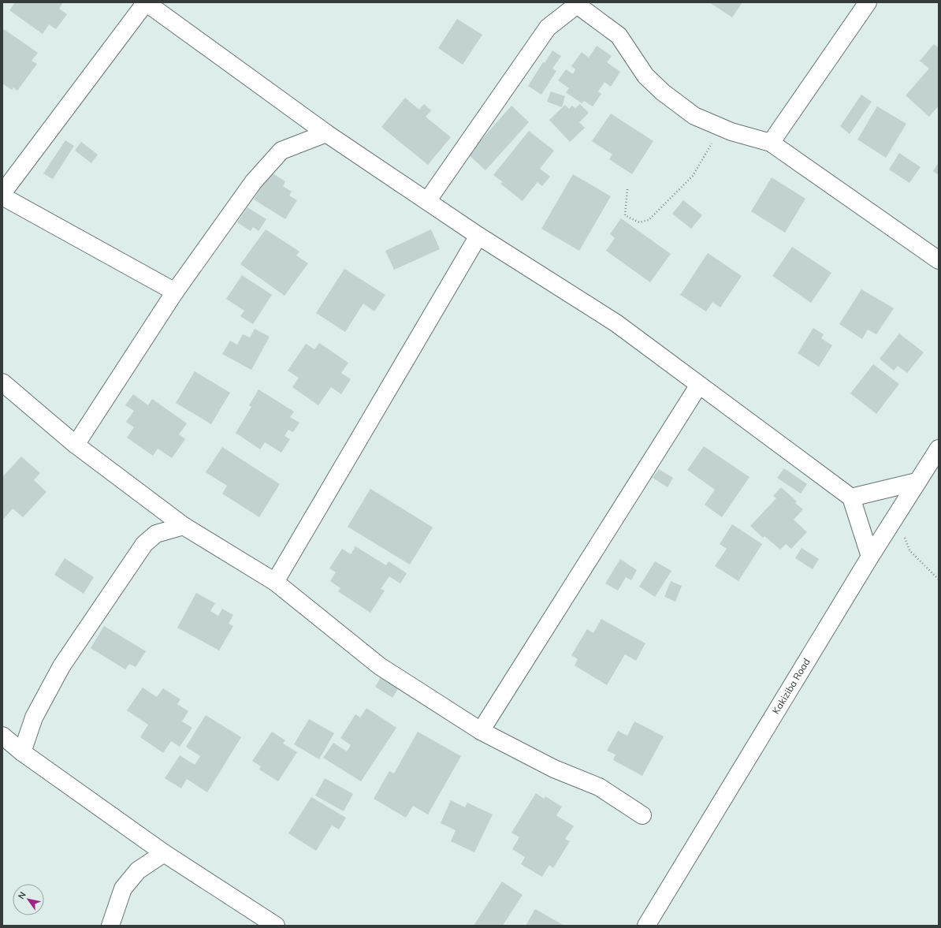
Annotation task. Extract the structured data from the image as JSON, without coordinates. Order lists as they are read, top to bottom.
{
  "streets": {
    "street": ["Kakiziba Road"]
  },
  "north": "top left"
}
